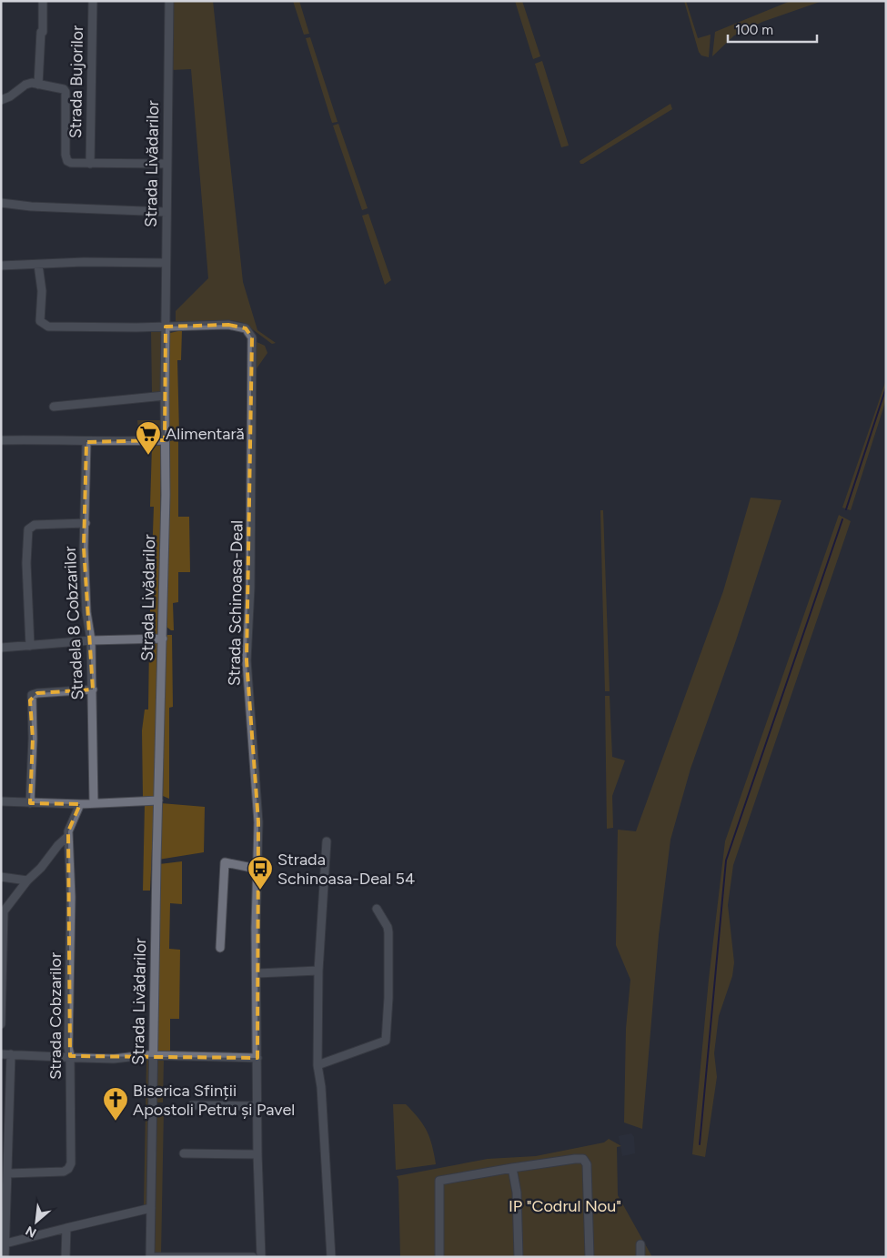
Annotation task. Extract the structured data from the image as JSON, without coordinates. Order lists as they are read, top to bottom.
{
  "streets": {
    "street": [
      "Strada Bujorilor",
      "Strada Livădarilor",
      "Strada Schinoasa-Deal",
      "Stradela 8 Cobzarilor",
      "Strada Cobzarilor"
    ]
  },
  "crossings": [
    ["Strada Livădarilor", "Strada Schinoasa-Deal"]
  ],
  "parks": ["IP \"Codrul Nou\""],
  "places": {
    "supermarket": ["Alimentară"],
    "bus stop": ["Strada Schinoasa-Deal 54"],
    "church": ["Biserica Sfinții Apostoli Petru și Pavel"]
  },
  "scale_bar": "100 m",
  "north": "bottom left"
}
